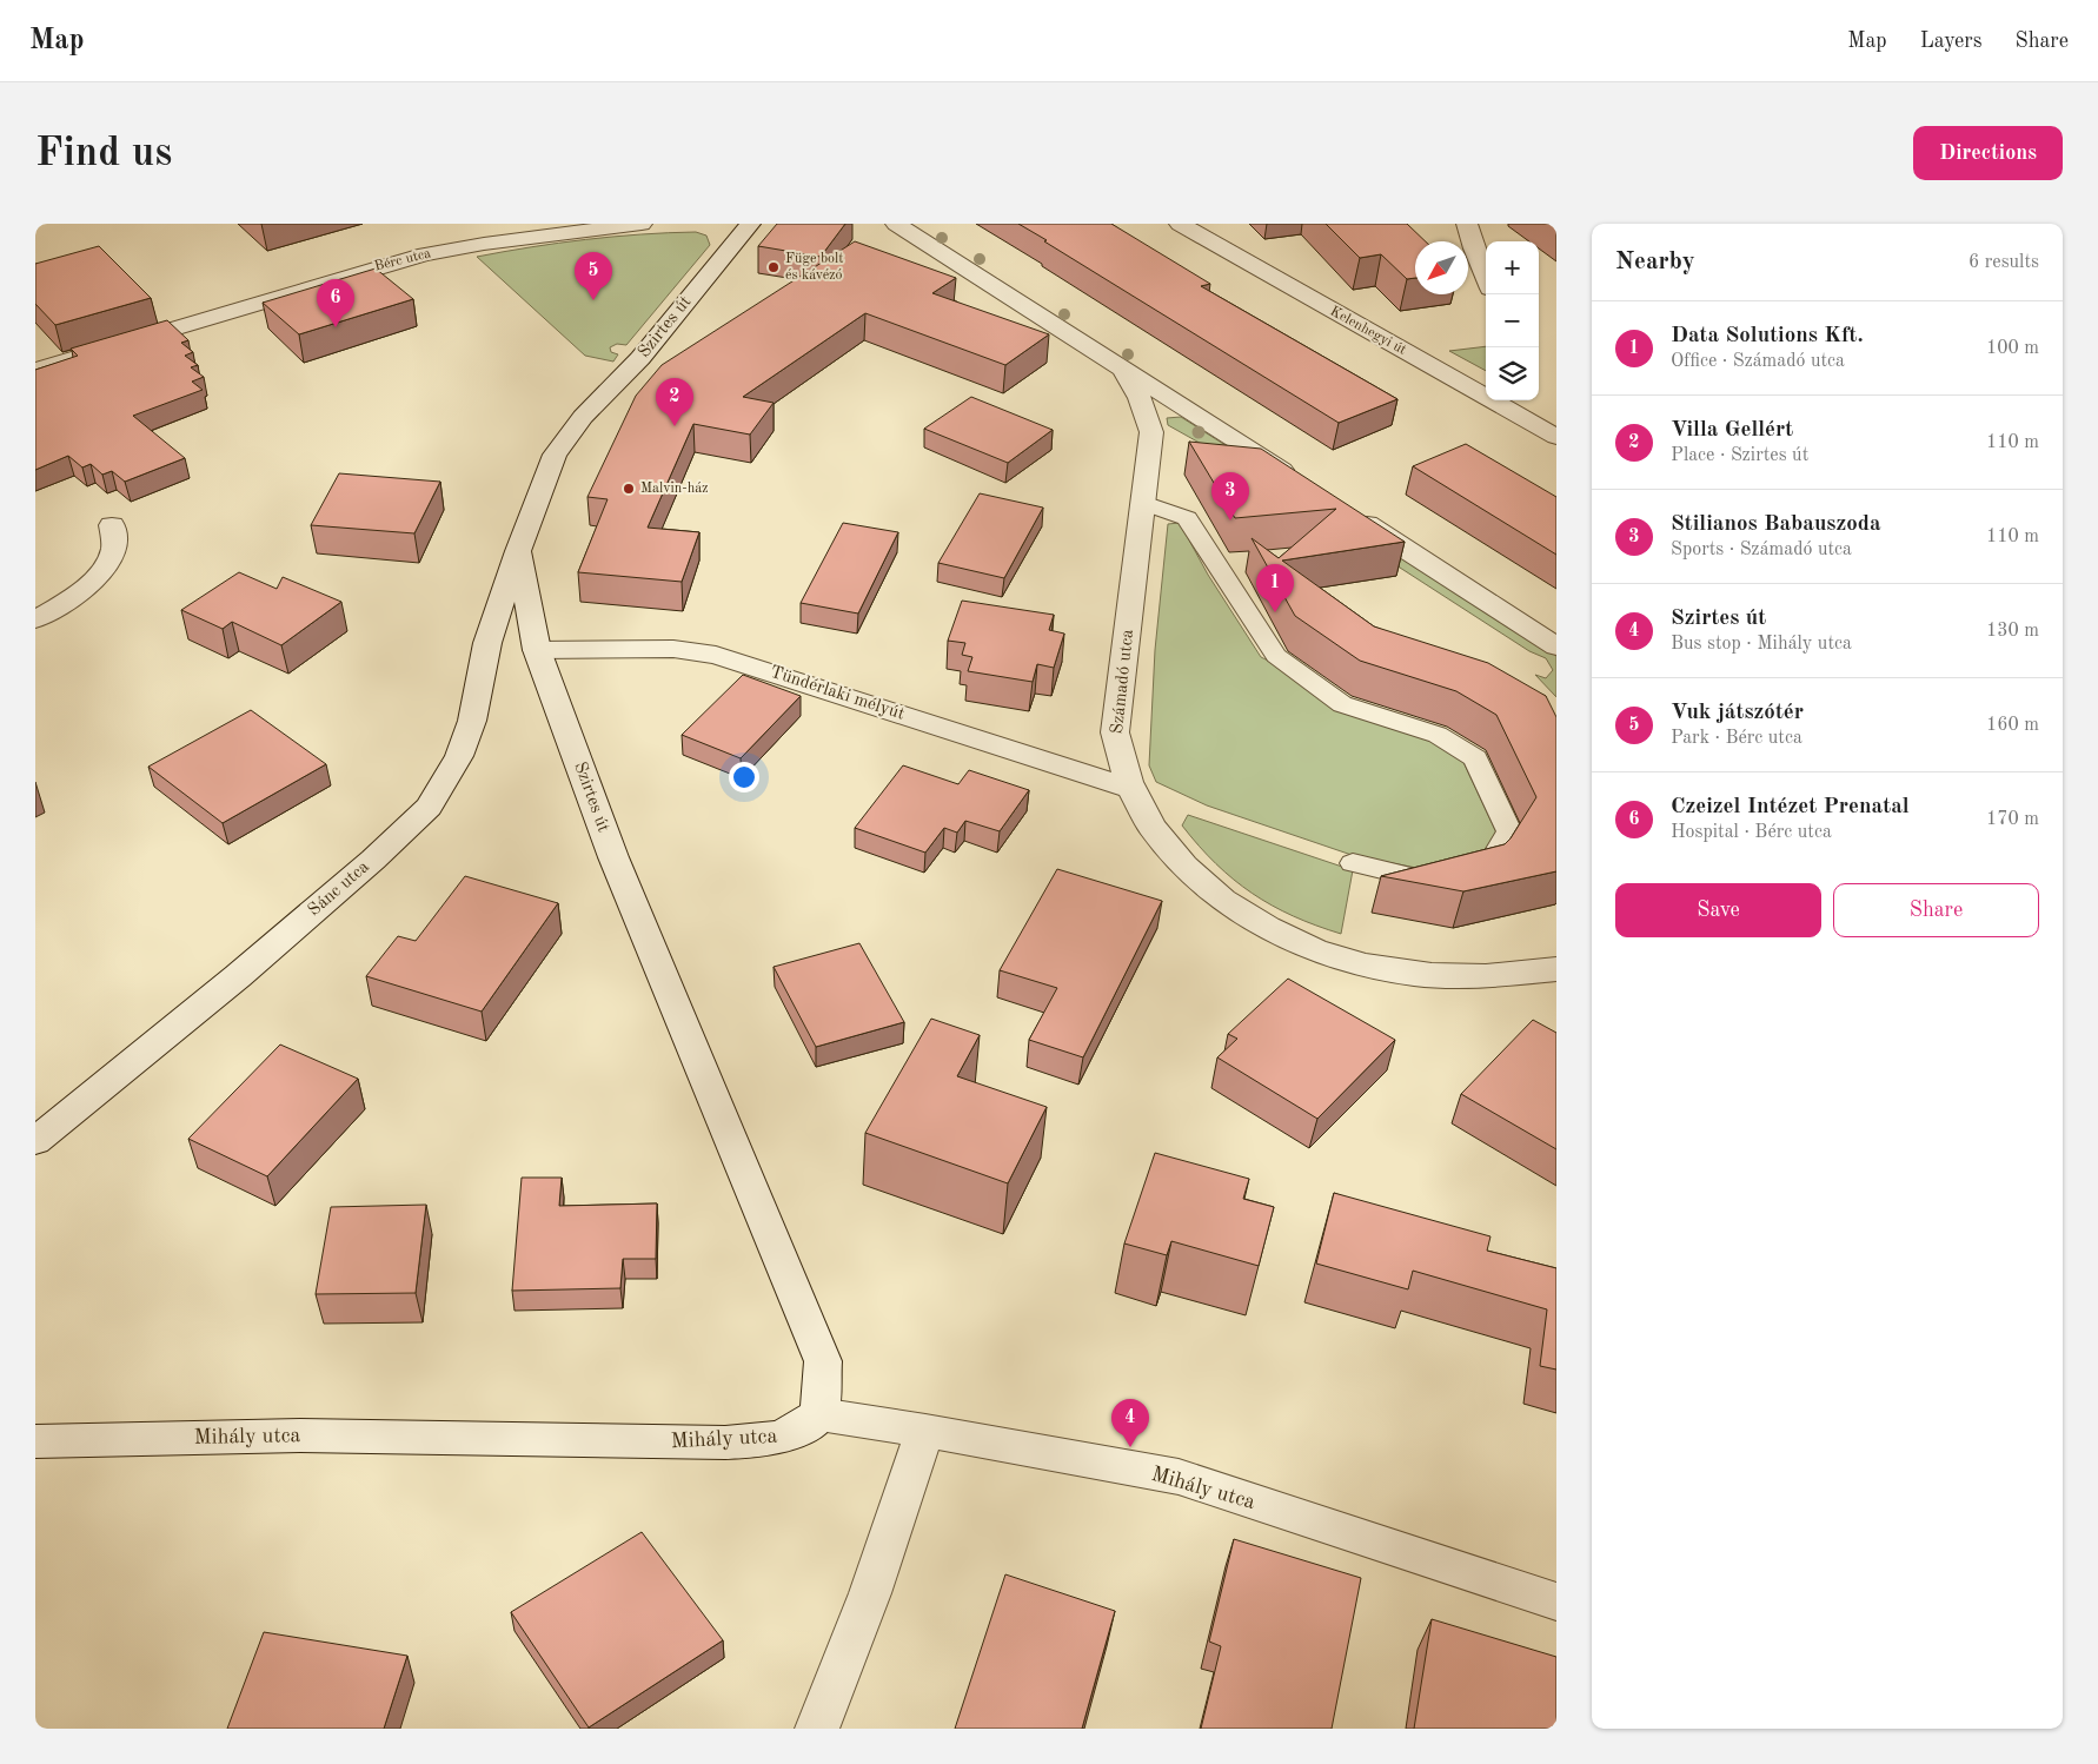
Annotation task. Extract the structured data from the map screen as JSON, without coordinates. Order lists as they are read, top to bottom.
{
  "streets": {
    "street": [
      "Bérc utca",
      "Szirtes út",
      "Kelenhegyi út",
      "Számadó utca",
      "Tündérlaki mélyút",
      "Sánc utca",
      "Mihály utca"
    ]
  },
  "crossings": [
    ["Szirtes út", "Tündérlaki mélyút"],
    ["Szirtes út", "Sánc utca"],
    ["Szirtes út", "Mihály utca"],
    ["Számadó utca", "Tündérlaki mélyút"]
  ],
  "places": ["Füge bolt és kávézó", "Malvin-ház"],
  "north": "bottom left",
  "page": {
    "header": "Map",
    "nav": ["Map", "Layers", "Share"],
    "buttons": [
      "Directions",
      ["Save", "Share"]
    ],
    "title": "Find us",
    "heading": ["Nearby", "6 results"],
    "map_buttons": ["+", "−"],
    "pins": [
      "5",
      "6",
      "2",
      "3",
      "1",
      "4"
    ],
    "list": [
      {
        "mark": "1",
        "name": "Data Solutions Kft.",
        "note": "Office · Számadó utca",
        "value": "100 m"
      },
      {
        "mark": "2",
        "name": "Villa Gellért",
        "note": "Place · Szirtes út",
        "value": "110 m"
      },
      {
        "mark": "3",
        "name": "Stilianos Babauszoda",
        "note": "Sports · Számadó utca",
        "value": "110 m"
      },
      {
        "mark": "4",
        "name": "Szirtes út",
        "note": "Bus stop · Mihály utca",
        "value": "130 m"
      },
      {
        "mark": "5",
        "name": "Vuk játszótér",
        "note": "Park · Bérc utca",
        "value": "160 m"
      },
      {
        "mark": "6",
        "name": "Czeizel Intézet Prenatal",
        "note": "Hospital · Bérc utca",
        "value": "170 m"
      }
    ]
  }
}
